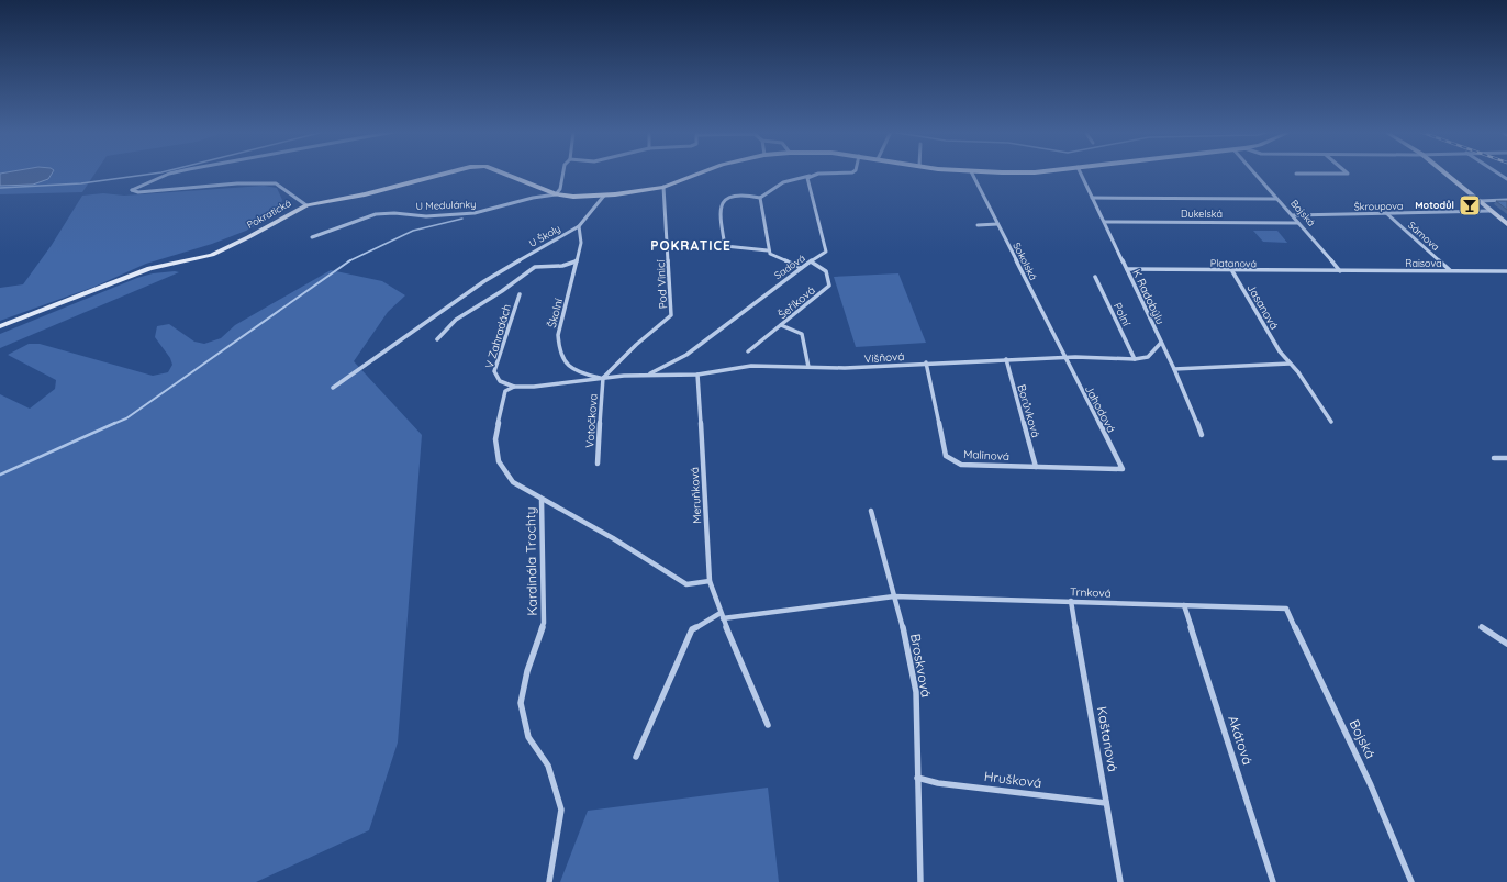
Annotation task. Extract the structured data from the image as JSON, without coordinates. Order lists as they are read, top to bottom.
{
  "streets": {
    "street": [
      "U Medulánky",
      "Škroupova",
      "Bojská",
      "Pokratická",
      "Dukelská",
      "U Školy",
      "Sámova",
      "Sokolská",
      "Platanová",
      "Raisova",
      "Sadová",
      "Pod Vinicí",
      "K Radobýlu",
      "Šeříková",
      "Jasanová",
      "Školní",
      "Polní",
      "V Zahradách",
      "Višňová",
      "Jahodová",
      "Borůvková",
      "Votočkova",
      "Malinová",
      "Meruňková",
      "Kardinála Trochty",
      "Trnková",
      "Broskvová",
      "Kaštanová",
      "Akátová",
      "Hrušková"
    ]
  },
  "crossings": [
    ["U Medulánky", "Pokratická"],
    ["Škroupova", "Bojská"],
    ["Škroupova", "Sámova"],
    ["Bojská", "Dukelská"],
    ["Bojská", "Platanová"],
    ["Bojská", "Raisova"],
    ["Bojská", "Trnková"],
    ["Pokratická", "U Školy"],
    ["Pokratická", "Pod Vinicí"],
    ["Dukelská", "K Radobýlu"],
    ["U Školy", "Školní"],
    ["Sámova", "Raisova"],
    ["Sokolská", "Višňová"],
    ["Sokolská", "Jahodová"],
    ["Platanová", "Raisova"],
    ["Platanová", "K Radobýlu"],
    ["Platanová", "Jasanová"],
    ["Sadová", "Šeříková"],
    ["Sadová", "Višňová"],
    ["Pod Vinicí", "Školní"],
    ["Pod Vinicí", "Višňová"],
    ["Pod Vinicí", "Votočkova"],
    ["K Radobýlu", "Višňová"],
    ["Školní", "Višňová"],
    ["Školní", "Votočkova"],
    ["Polní", "Višňová"],
    ["V Zahradách", "Kardinála Trochty"],
    ["Višňová", "Jahodová"],
    ["Višňová", "Borůvková"],
    ["Višňová", "Votočkova"],
    ["Višňová", "Malinová"],
    ["Višňová", "Meruňková"],
    ["Jahodová", "Malinová"],
    ["Borůvková", "Malinová"],
    ["Meruňková", "Trnková"],
    ["Trnková", "Broskvová"],
    ["Trnková", "Kaštanová"],
    ["Trnková", "Akátová"],
    ["Broskvová", "Hrušková"],
    ["Kaštanová", "Hrušková"]
  ],
  "districts": ["POKRATICE"],
  "places": {
    "bar": ["Motodůl"]
  }
}
